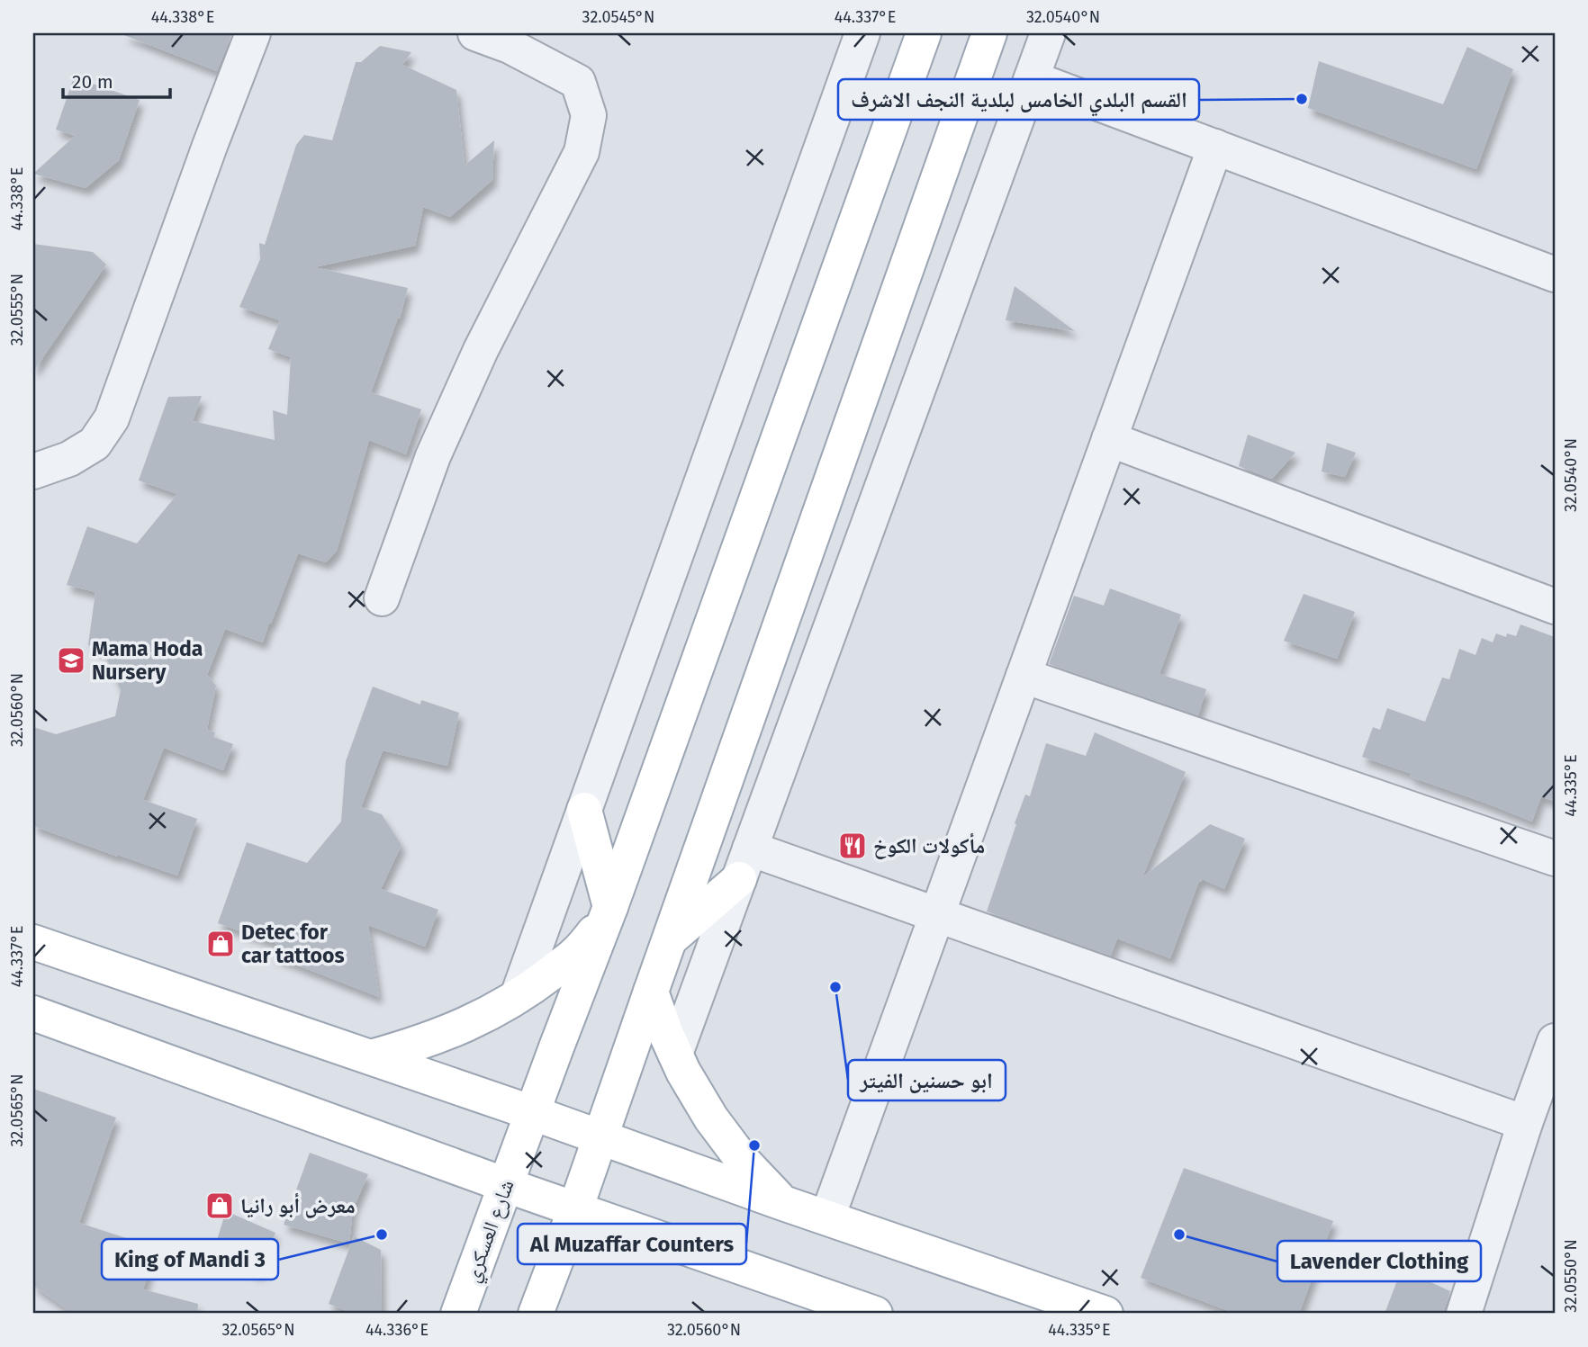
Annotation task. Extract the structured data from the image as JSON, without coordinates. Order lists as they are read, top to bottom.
{
  "streets": {
    "main road": ["شارع العسكري"]
  },
  "places": {
    "other": [
      "القسم البلدي الخامس لبلدية النجف الاشرف",
      "ابو حسنين الفيتر",
      "Al Muzaffar Counters",
      "King of Mandi 3",
      "Lavender Clothing"
    ],
    "school or university": ["Mama Hoda Nursery"],
    "restaurant": ["مأكولات الكوخ"],
    "shop": ["Detec for car tattoos", "معرض أبو رانيا"]
  },
  "scale_bar": "20 m",
  "coordinates": [
    "44.338°E",
    "32.0545°N",
    "44.337°E",
    "32.0540°N",
    "32.0555°N",
    "32.0560°N",
    "44.335°E",
    "32.0565°N",
    "32.0550°N",
    "44.336°E"
  ]
}
